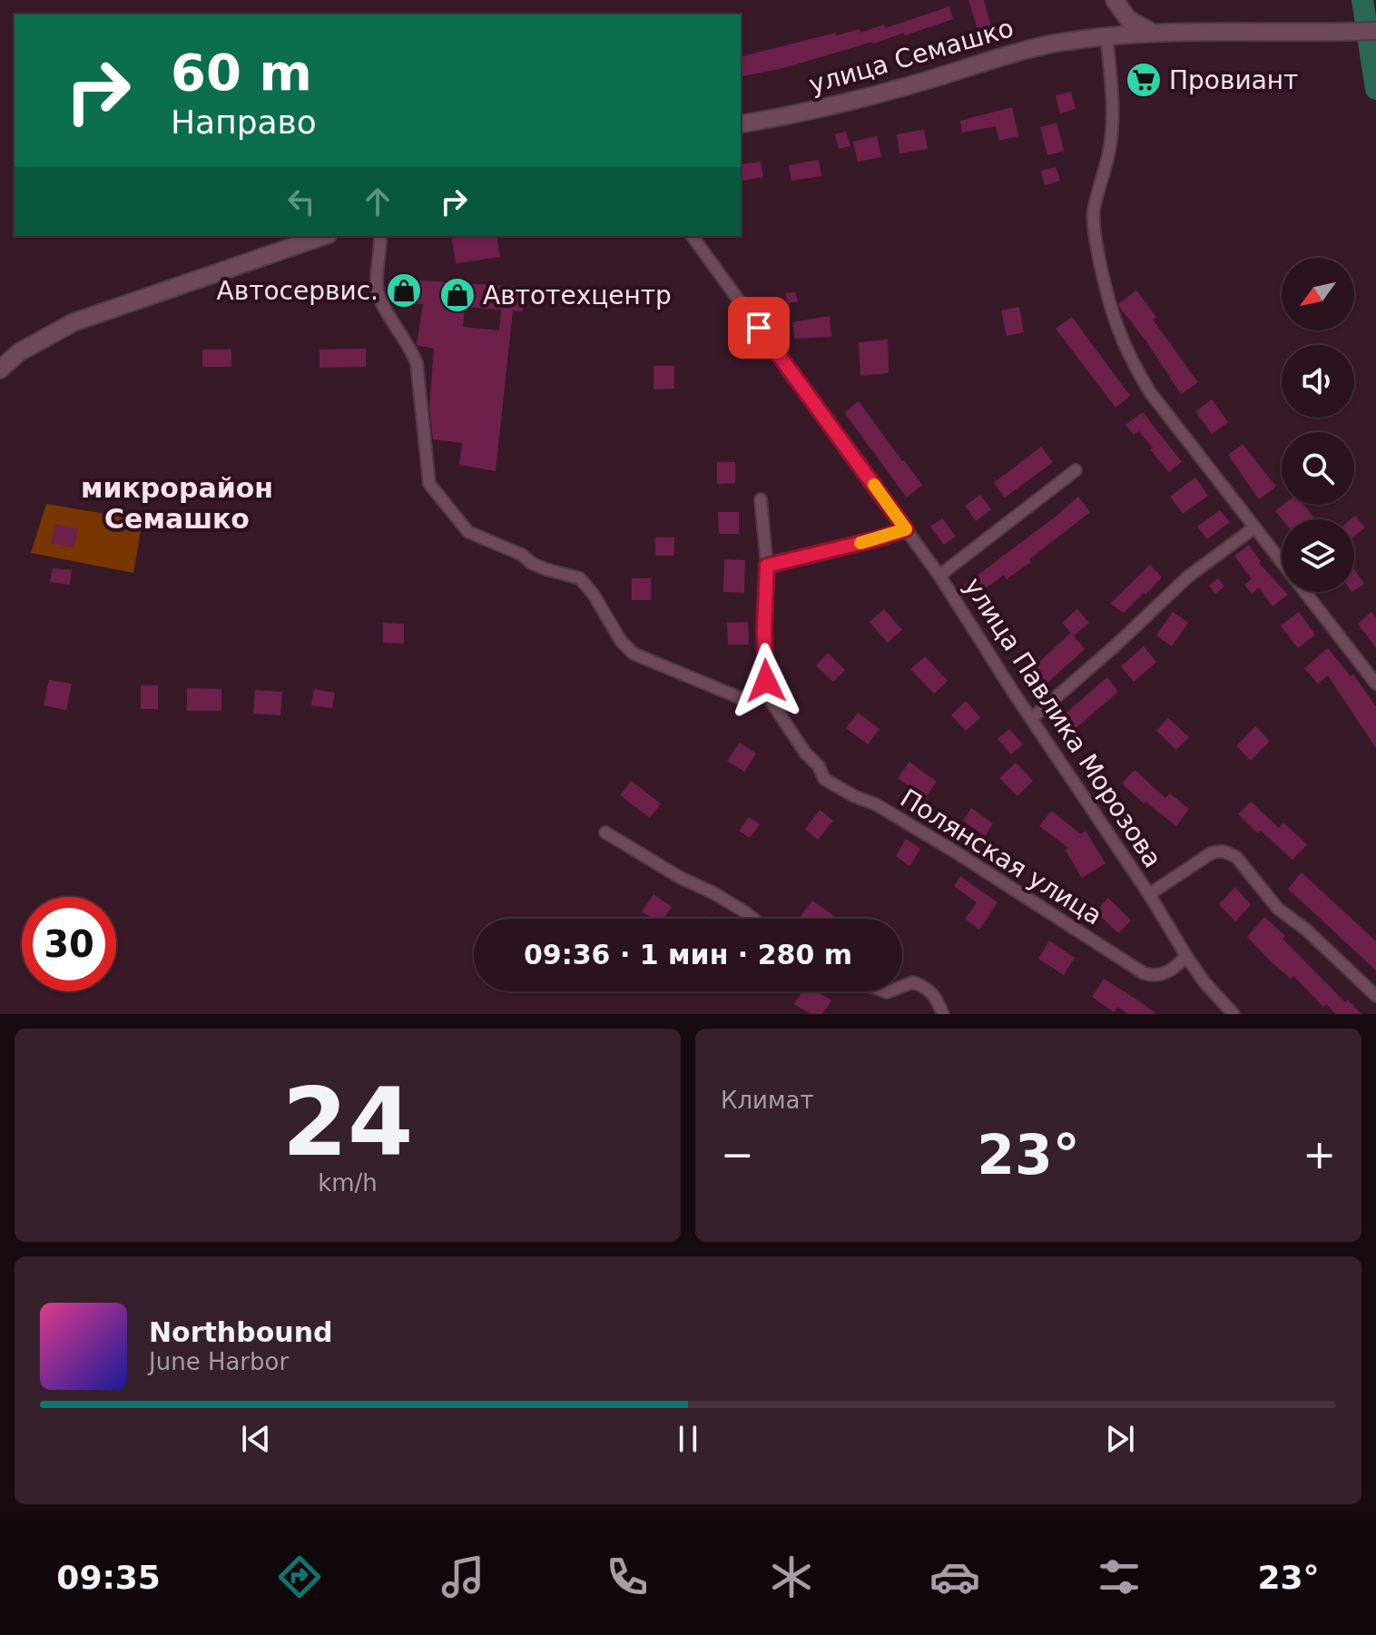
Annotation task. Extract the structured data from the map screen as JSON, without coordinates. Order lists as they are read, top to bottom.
{
  "streets": {
    "main road": ["улица Семашко"],
    "street": ["улица Павлика Морозова", "Полянская улица"]
  },
  "crossings": [
    ["улица Павлика Морозова", "Полянская улица"]
  ],
  "districts": ["микрорайон Семашко"],
  "places": {
    "supermarket": ["Провиант"],
    "shop": ["Автосервис.", "Автотехцентр"]
  },
  "north": "bottom left",
  "page": {
    "turn": ["60 m", "Направо"],
    "limit": "30",
    "trip": "09:36 · 1 мин · 280 m",
    "tile": [
      ["24", "km/h"],
      "Климат"
    ],
    "heat": ["−", "23°", "+"],
    "song": ["Northbound", "June Harbor"],
    "tabs": ["09:35", "23°"]
  }
}
